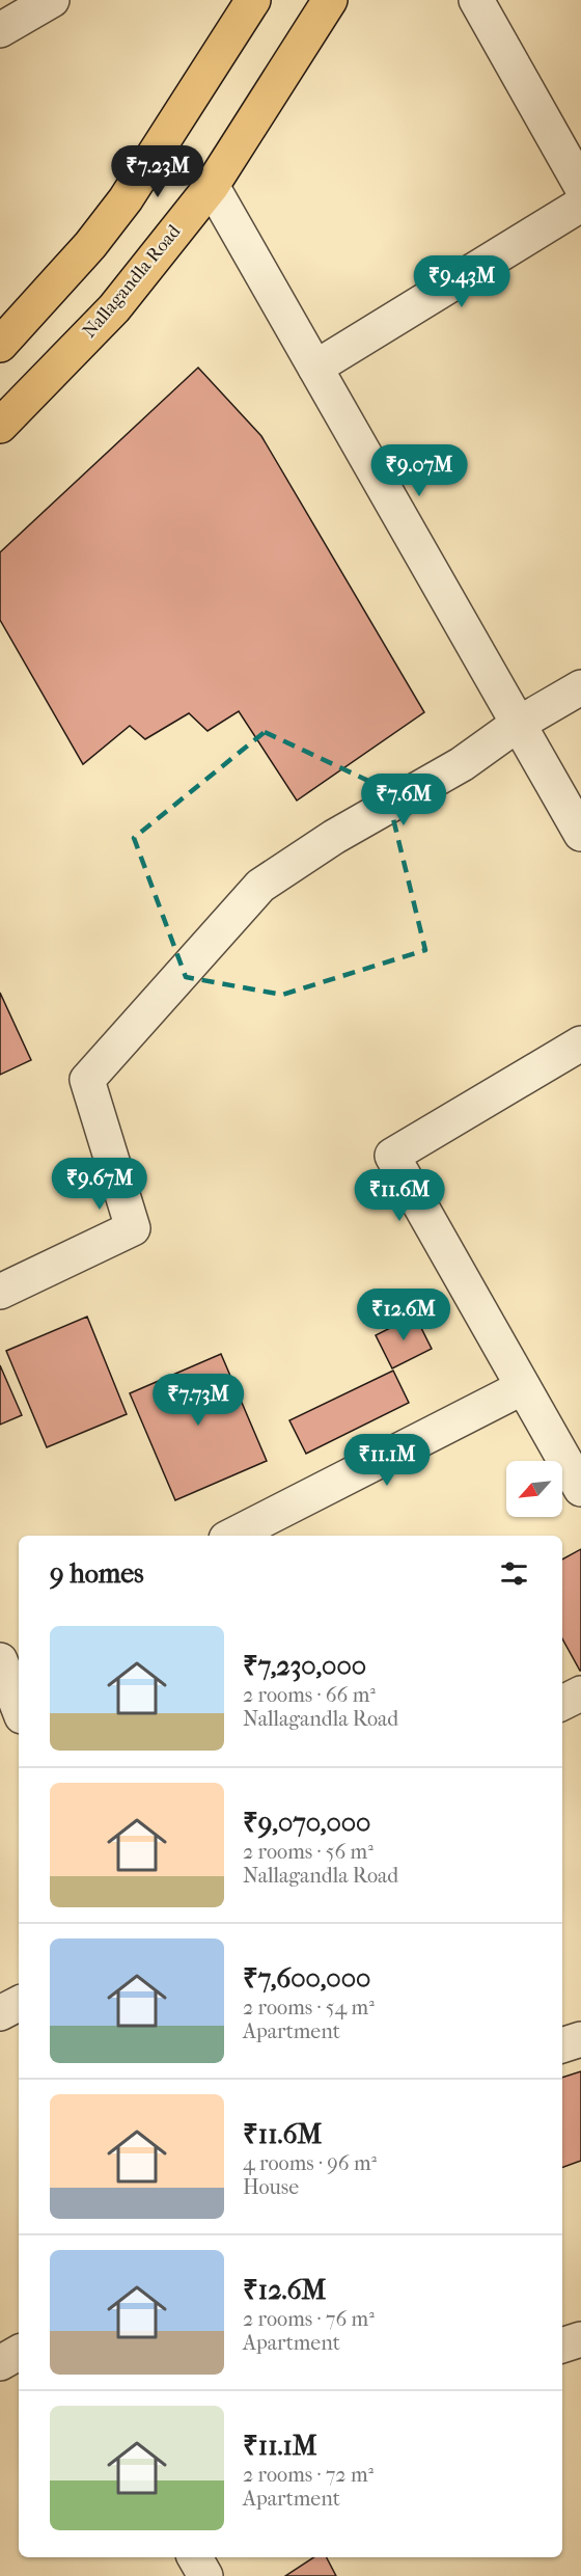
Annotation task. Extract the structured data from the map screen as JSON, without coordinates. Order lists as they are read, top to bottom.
{
  "streets": {
    "main road": ["Nallagandla Road"]
  },
  "north": "bottom left",
  "page": {
    "price": [
      "₹7.23M",
      "₹9.43M",
      "₹9.07M",
      "₹7.6M",
      "₹9.67M",
      "₹11.6M",
      "₹12.6M",
      "₹7.73M",
      "₹11.1M"
    ],
    "heading": "9 homes",
    "list": [
      {
        "name": "₹7,230,000",
        "note": "2 rooms · 66 m² · Nallagandla Road"
      },
      {
        "name": "₹9,070,000",
        "note": "2 rooms · 56 m² · Nallagandla Road"
      },
      {
        "name": "₹7,600,000",
        "note": "2 rooms · 54 m² · Apartment"
      },
      {
        "name": "₹11.6M",
        "note": "4 rooms · 96 m² · House"
      },
      {
        "name": "₹12.6M",
        "note": "2 rooms · 76 m² · Apartment"
      },
      {
        "name": "₹11.1M",
        "note": "2 rooms · 72 m² · Apartment"
      }
    ]
  }
}
